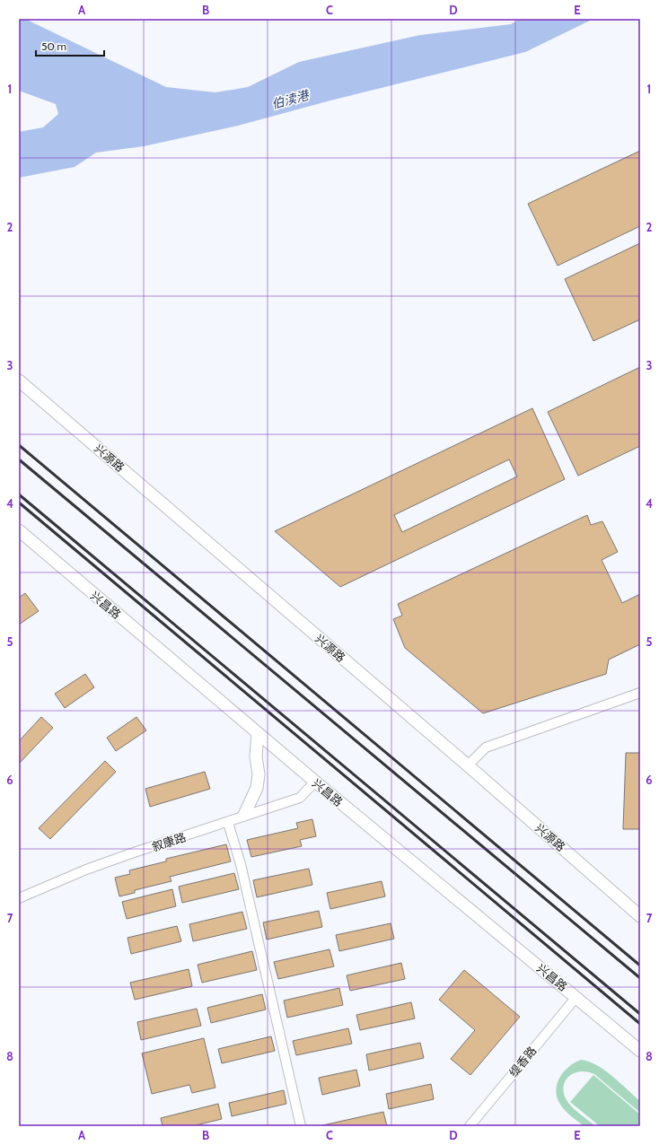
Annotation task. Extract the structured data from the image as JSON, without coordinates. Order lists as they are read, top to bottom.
{
  "streets": {
    "main road": ["兴源路", "兴昌路"],
    "street": ["叙康路", "缇香路"]
  },
  "crossings": [
    ["兴昌路", "叙康路"],
    ["兴昌路", "缇香路"]
  ],
  "water": ["伯渎港"],
  "scale_bar": "50 m",
  "grid": {
    "columns": [
      "A",
      "B",
      "C",
      "D",
      "E"
    ],
    "rows": [
      "1",
      "2",
      "3",
      "4",
      "5",
      "6",
      "7",
      "8"
    ]
  }
}
